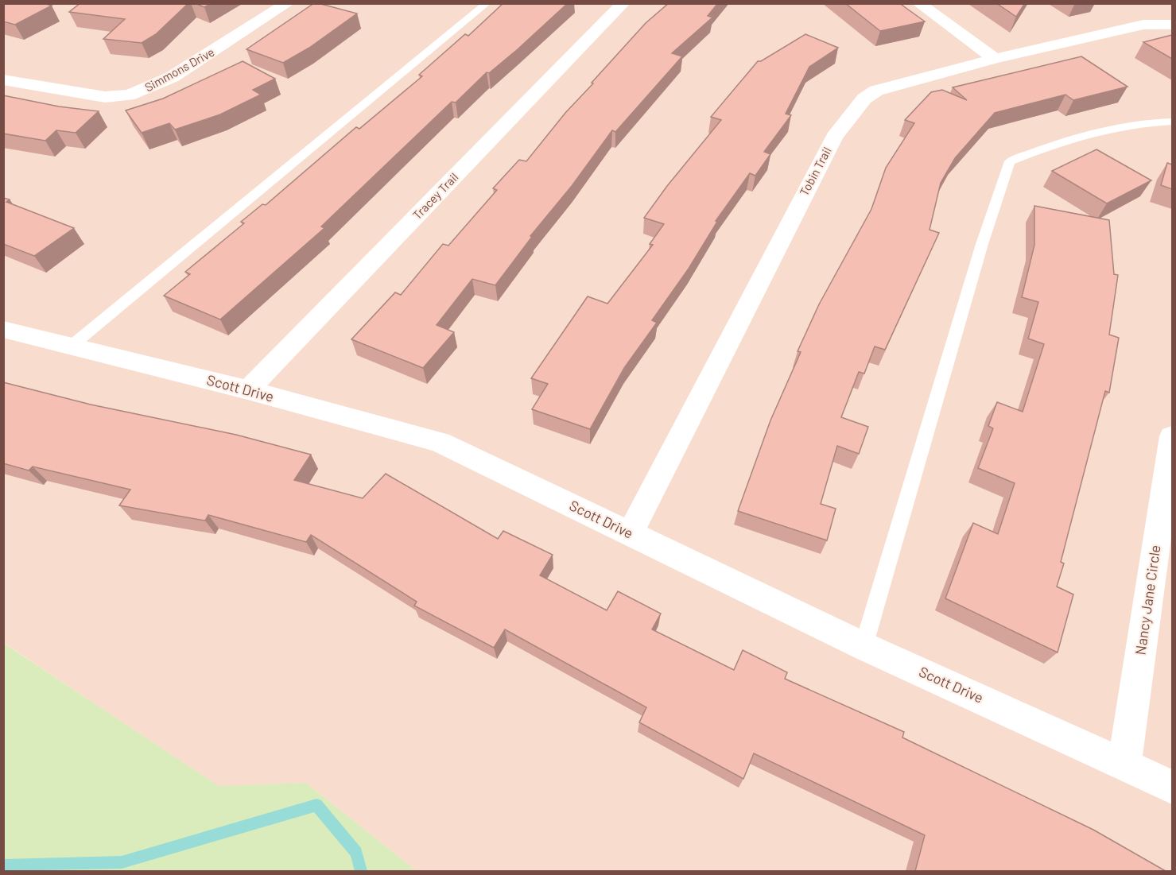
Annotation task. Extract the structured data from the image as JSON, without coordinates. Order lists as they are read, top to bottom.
{
  "streets": {
    "street": [
      "Simmons Drive",
      "Tobin Trail",
      "Tracey Trail",
      "Scott Drive",
      "Nancy Jane Circle"
    ]
  },
  "crossings": [
    ["Tobin Trail", "Scott Drive"],
    ["Tracey Trail", "Scott Drive"],
    ["Scott Drive", "Nancy Jane Circle"]
  ]
}
